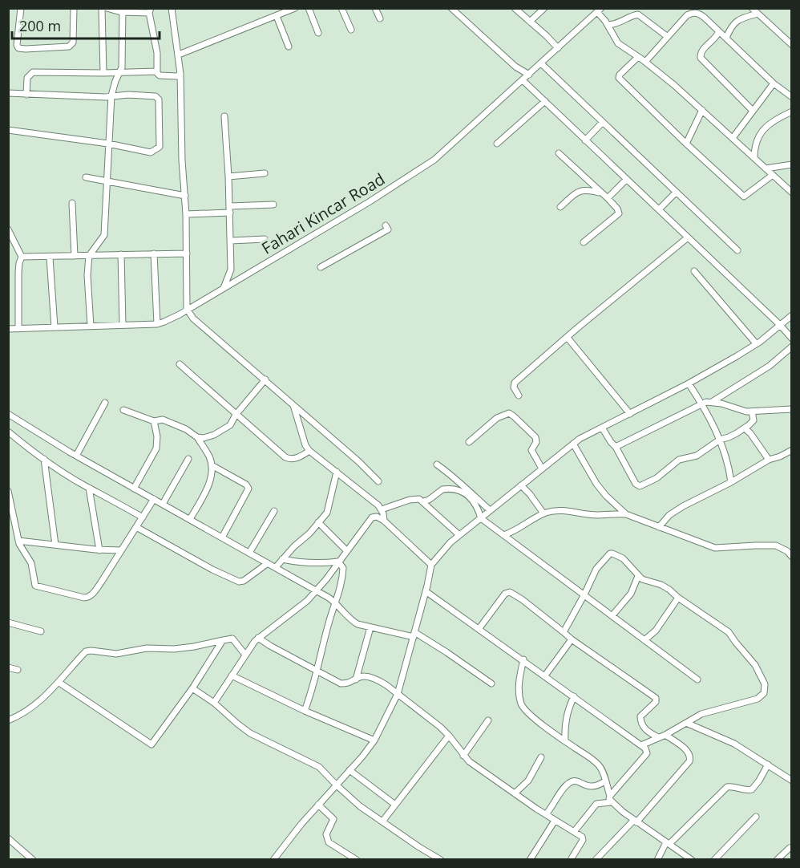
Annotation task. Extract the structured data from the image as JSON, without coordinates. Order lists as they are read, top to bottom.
{
  "streets": {
    "street": ["Fahari Kincar Road"]
  },
  "scale_bar": "200 m"
}
